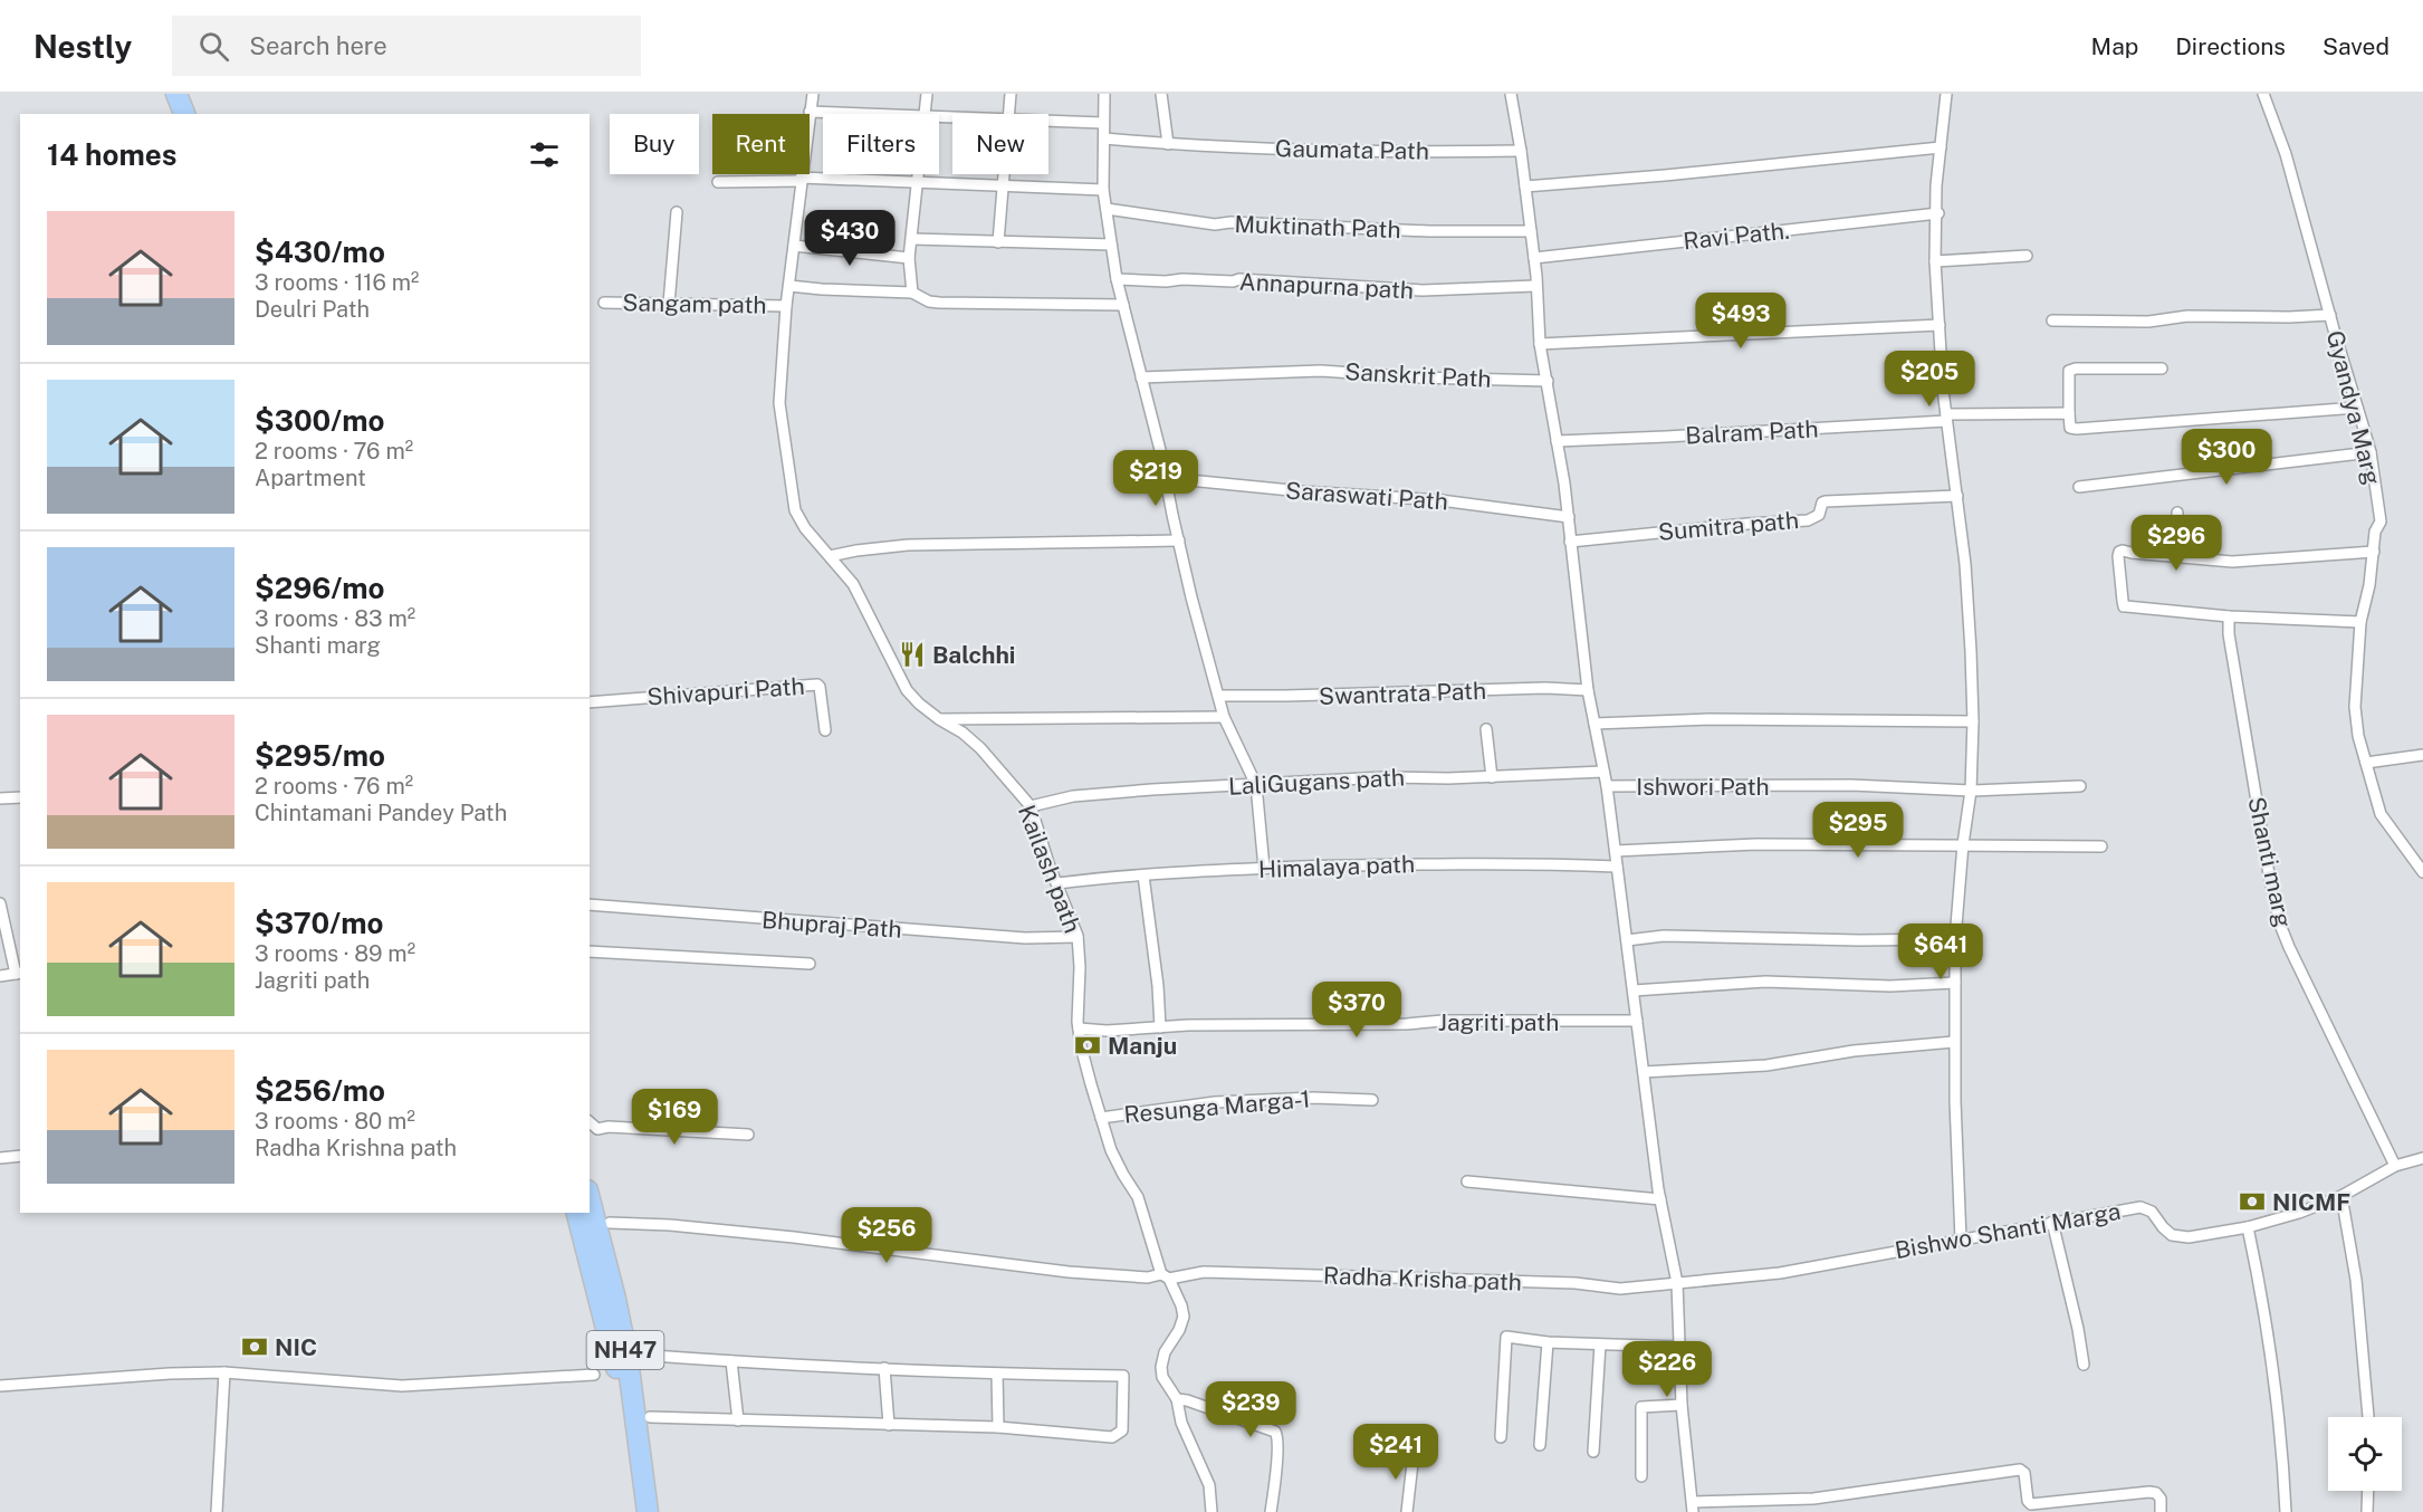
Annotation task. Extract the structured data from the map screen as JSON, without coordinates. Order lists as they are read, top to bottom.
{
  "streets": {
    "highway": ["NH47"],
    "street": [
      "Gaumata Path",
      "Muktinath Path",
      "Ravi Path.",
      "Annapurna path",
      "Sangam path",
      "Sanskrit Path",
      "Gyandya Marg",
      "Balram Path",
      "Saraswati Path",
      "Sumitra path",
      "Shivapuri Path",
      "Swantrata Path",
      "LaliGugans path",
      "Ishwori Path",
      "Shanti marg",
      "Himalaya path",
      "Kailash path",
      "Bhupraj Path",
      "Jagriti path",
      "Resunga Marga-1",
      "Bishwo Shanti Marga",
      "Radha Krisha path"
    ]
  },
  "crossings": [
    ["Sangam path", "Kailash path"],
    ["LaliGugans path", "Kailash path"],
    ["Shanti marg", "Bishwo Shanti Marga"],
    ["Himalaya path", "Kailash path"],
    ["Kailash path", "Bhupraj Path"],
    ["Kailash path", "Jagriti path"],
    ["Kailash path", "Resunga Marga-1"],
    ["Kailash path", "Radha Krisha path"],
    ["Bishwo Shanti Marga", "Radha Krisha path"]
  ],
  "places": {
    "restaurant": ["Balchhi"],
    "bank": ["Manju", "NICMF", "NIC"]
  },
  "page": {
    "header": "Nestly",
    "search": "Search here",
    "nav": ["Map", "Directions", "Saved"],
    "chip": [
      "Buy",
      "Rent",
      "Filters",
      "New"
    ],
    "heading": "14 homes",
    "list": [
      {
        "name": "$430/mo",
        "note": "3 rooms · 116 m² · Deulri Path"
      },
      {
        "name": "$300/mo",
        "note": "2 rooms · 76 m² · Apartment"
      },
      {
        "name": "$296/mo",
        "note": "3 rooms · 83 m² · Shanti marg"
      },
      {
        "name": "$295/mo",
        "note": "2 rooms · 76 m² · Chintamani Pandey Path"
      },
      {
        "name": "$370/mo",
        "note": "3 rooms · 89 m² · Jagriti path"
      },
      {
        "name": "$256/mo",
        "note": "3 rooms · 80 m² · Radha Krishna path"
      }
    ],
    "price": [
      "$430",
      "$493",
      "$205",
      "$300",
      "$219",
      "$296",
      "$295",
      "$641",
      "$370",
      "$169",
      "$256",
      "$226",
      "$239",
      "$241"
    ]
  }
}
